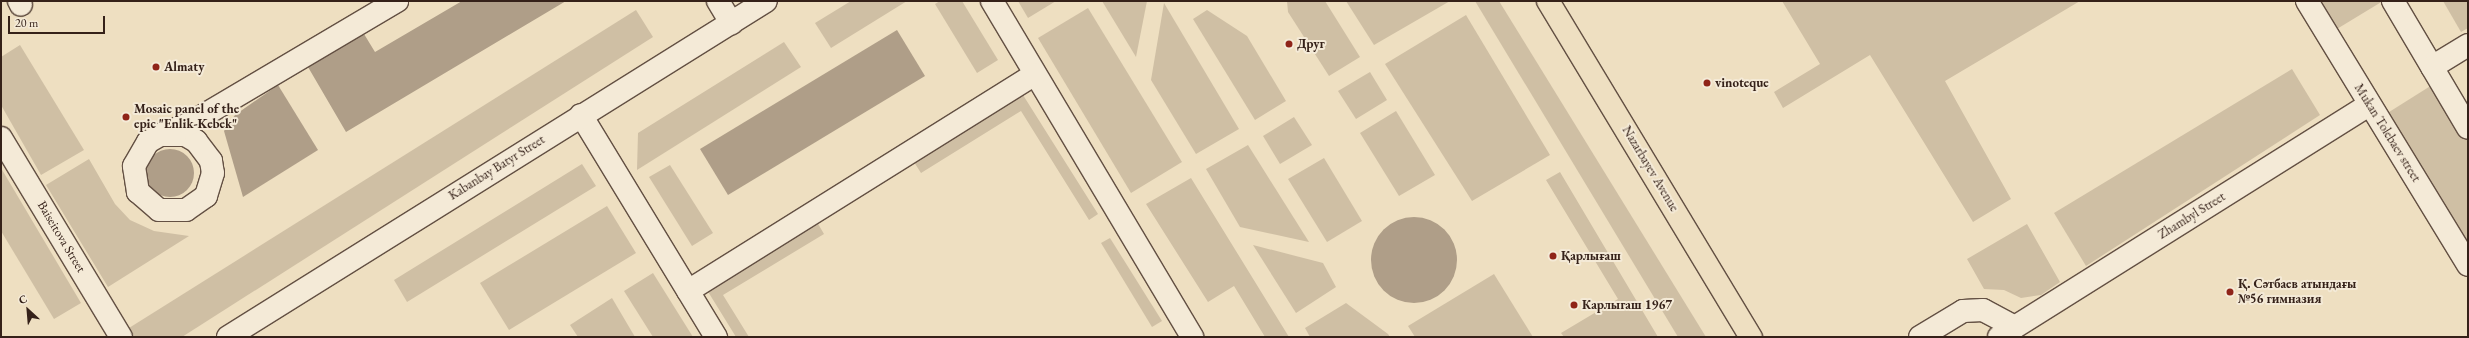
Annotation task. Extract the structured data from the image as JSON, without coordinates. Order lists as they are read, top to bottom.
{
  "streets": {
    "main road": ["Nazarbayev Avenue"],
    "street": [
      "Mukan Tolebaev street",
      "Kabanbay Batyr Street",
      "Zhambyl Street",
      "Baiseitova Street"
    ]
  },
  "crossings": [
    ["Mukan Tolebaev street", "Zhambyl Street"]
  ],
  "places": [
    "Друг",
    "Almaty",
    "vinoteque",
    "Mosaic panel of the epic \"Enlik-Kebek\"",
    "Қарлығаш",
    "Қ. Сәтбаев атындағы №56 гимназия",
    "Карлыгаш 1967"
  ],
  "scale_bar": "20 m",
  "north": "top left"
}
